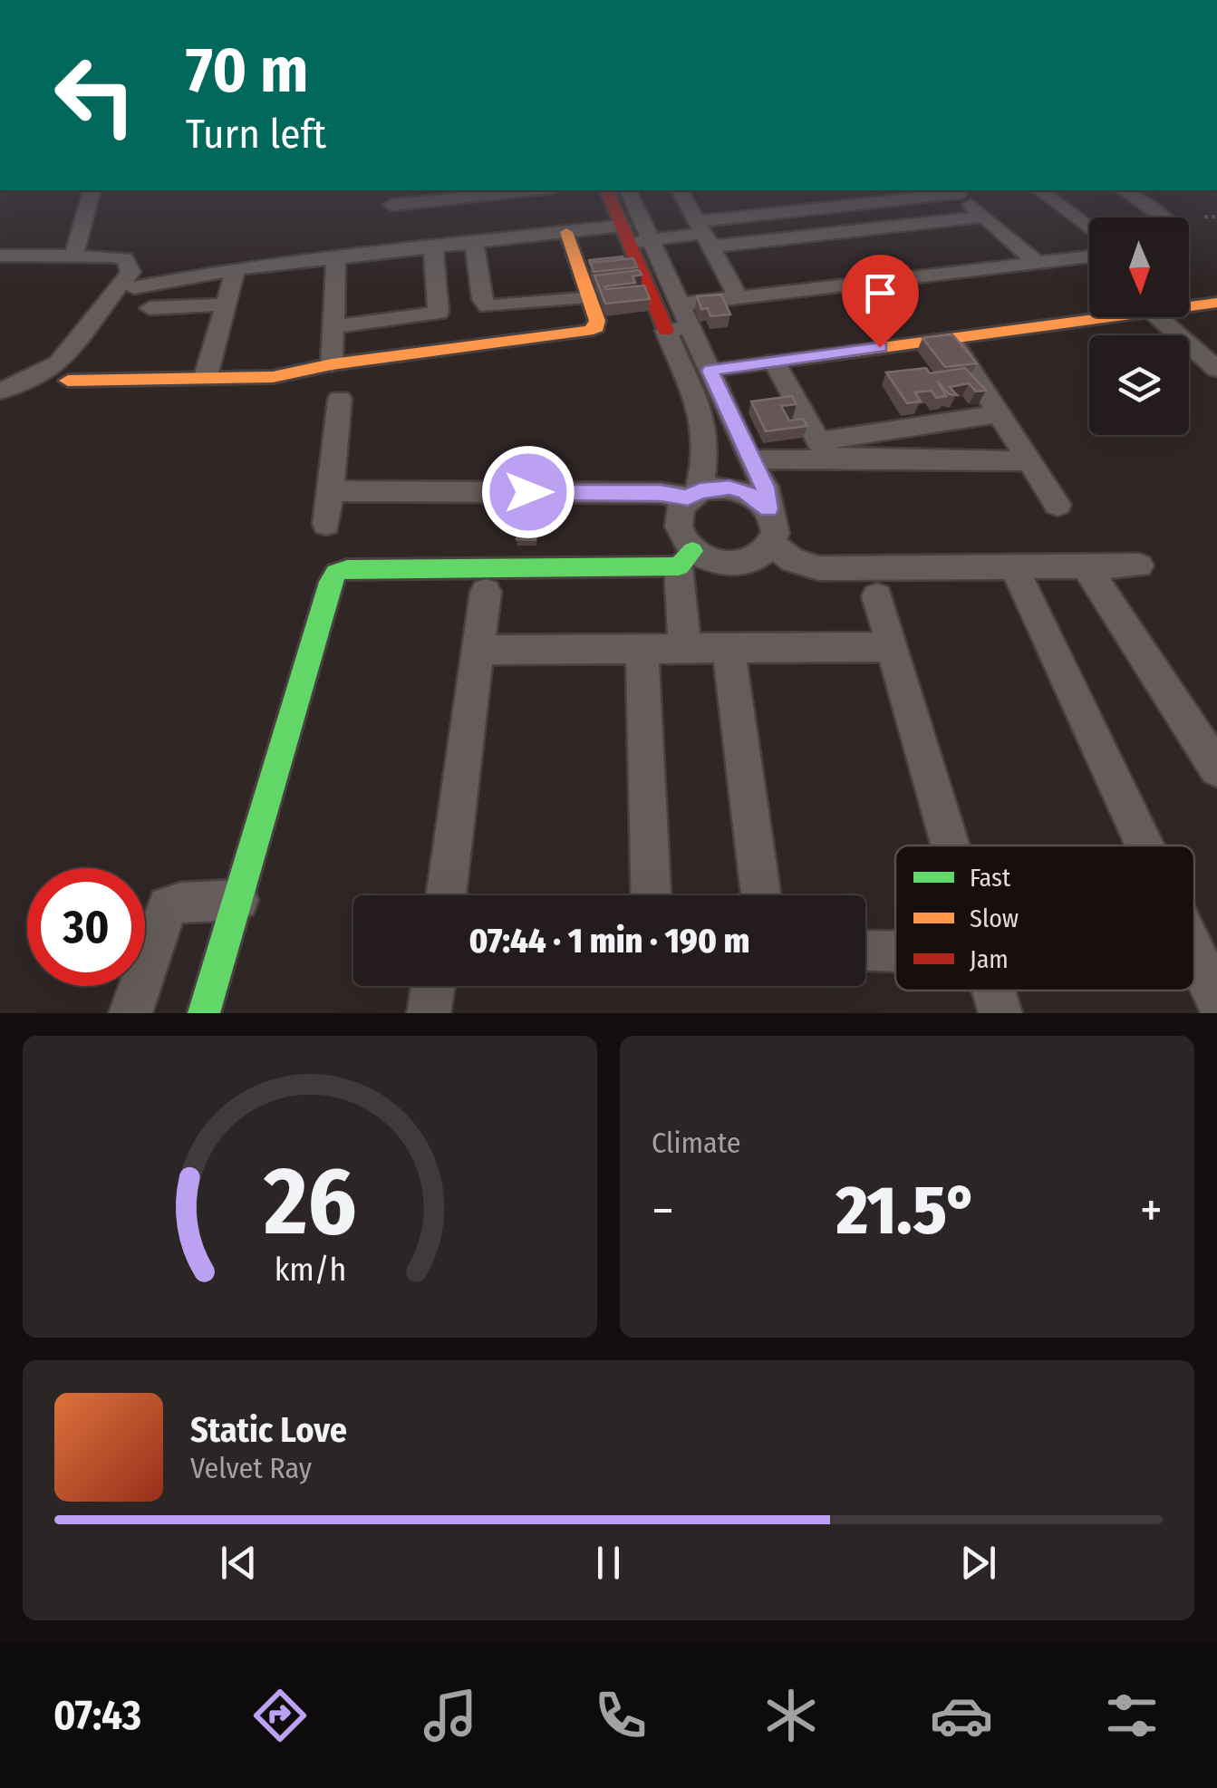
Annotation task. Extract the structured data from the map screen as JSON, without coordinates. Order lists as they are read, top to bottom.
{
  "legend": ["Fast", "Slow", "Jam"],
  "north": "bottom",
  "page": {
    "turn": ["70 m", "Turn left"],
    "limit": "30",
    "trip": "07:44 · 1 min · 190 m",
    "tile": "Climate",
    "heat": ["−", "21.5°", "+"],
    "song": ["Static Love", "Velvet Ray"],
    "tabs": "07:43",
    "gauge": ["26", "km/h"]
  }
}
